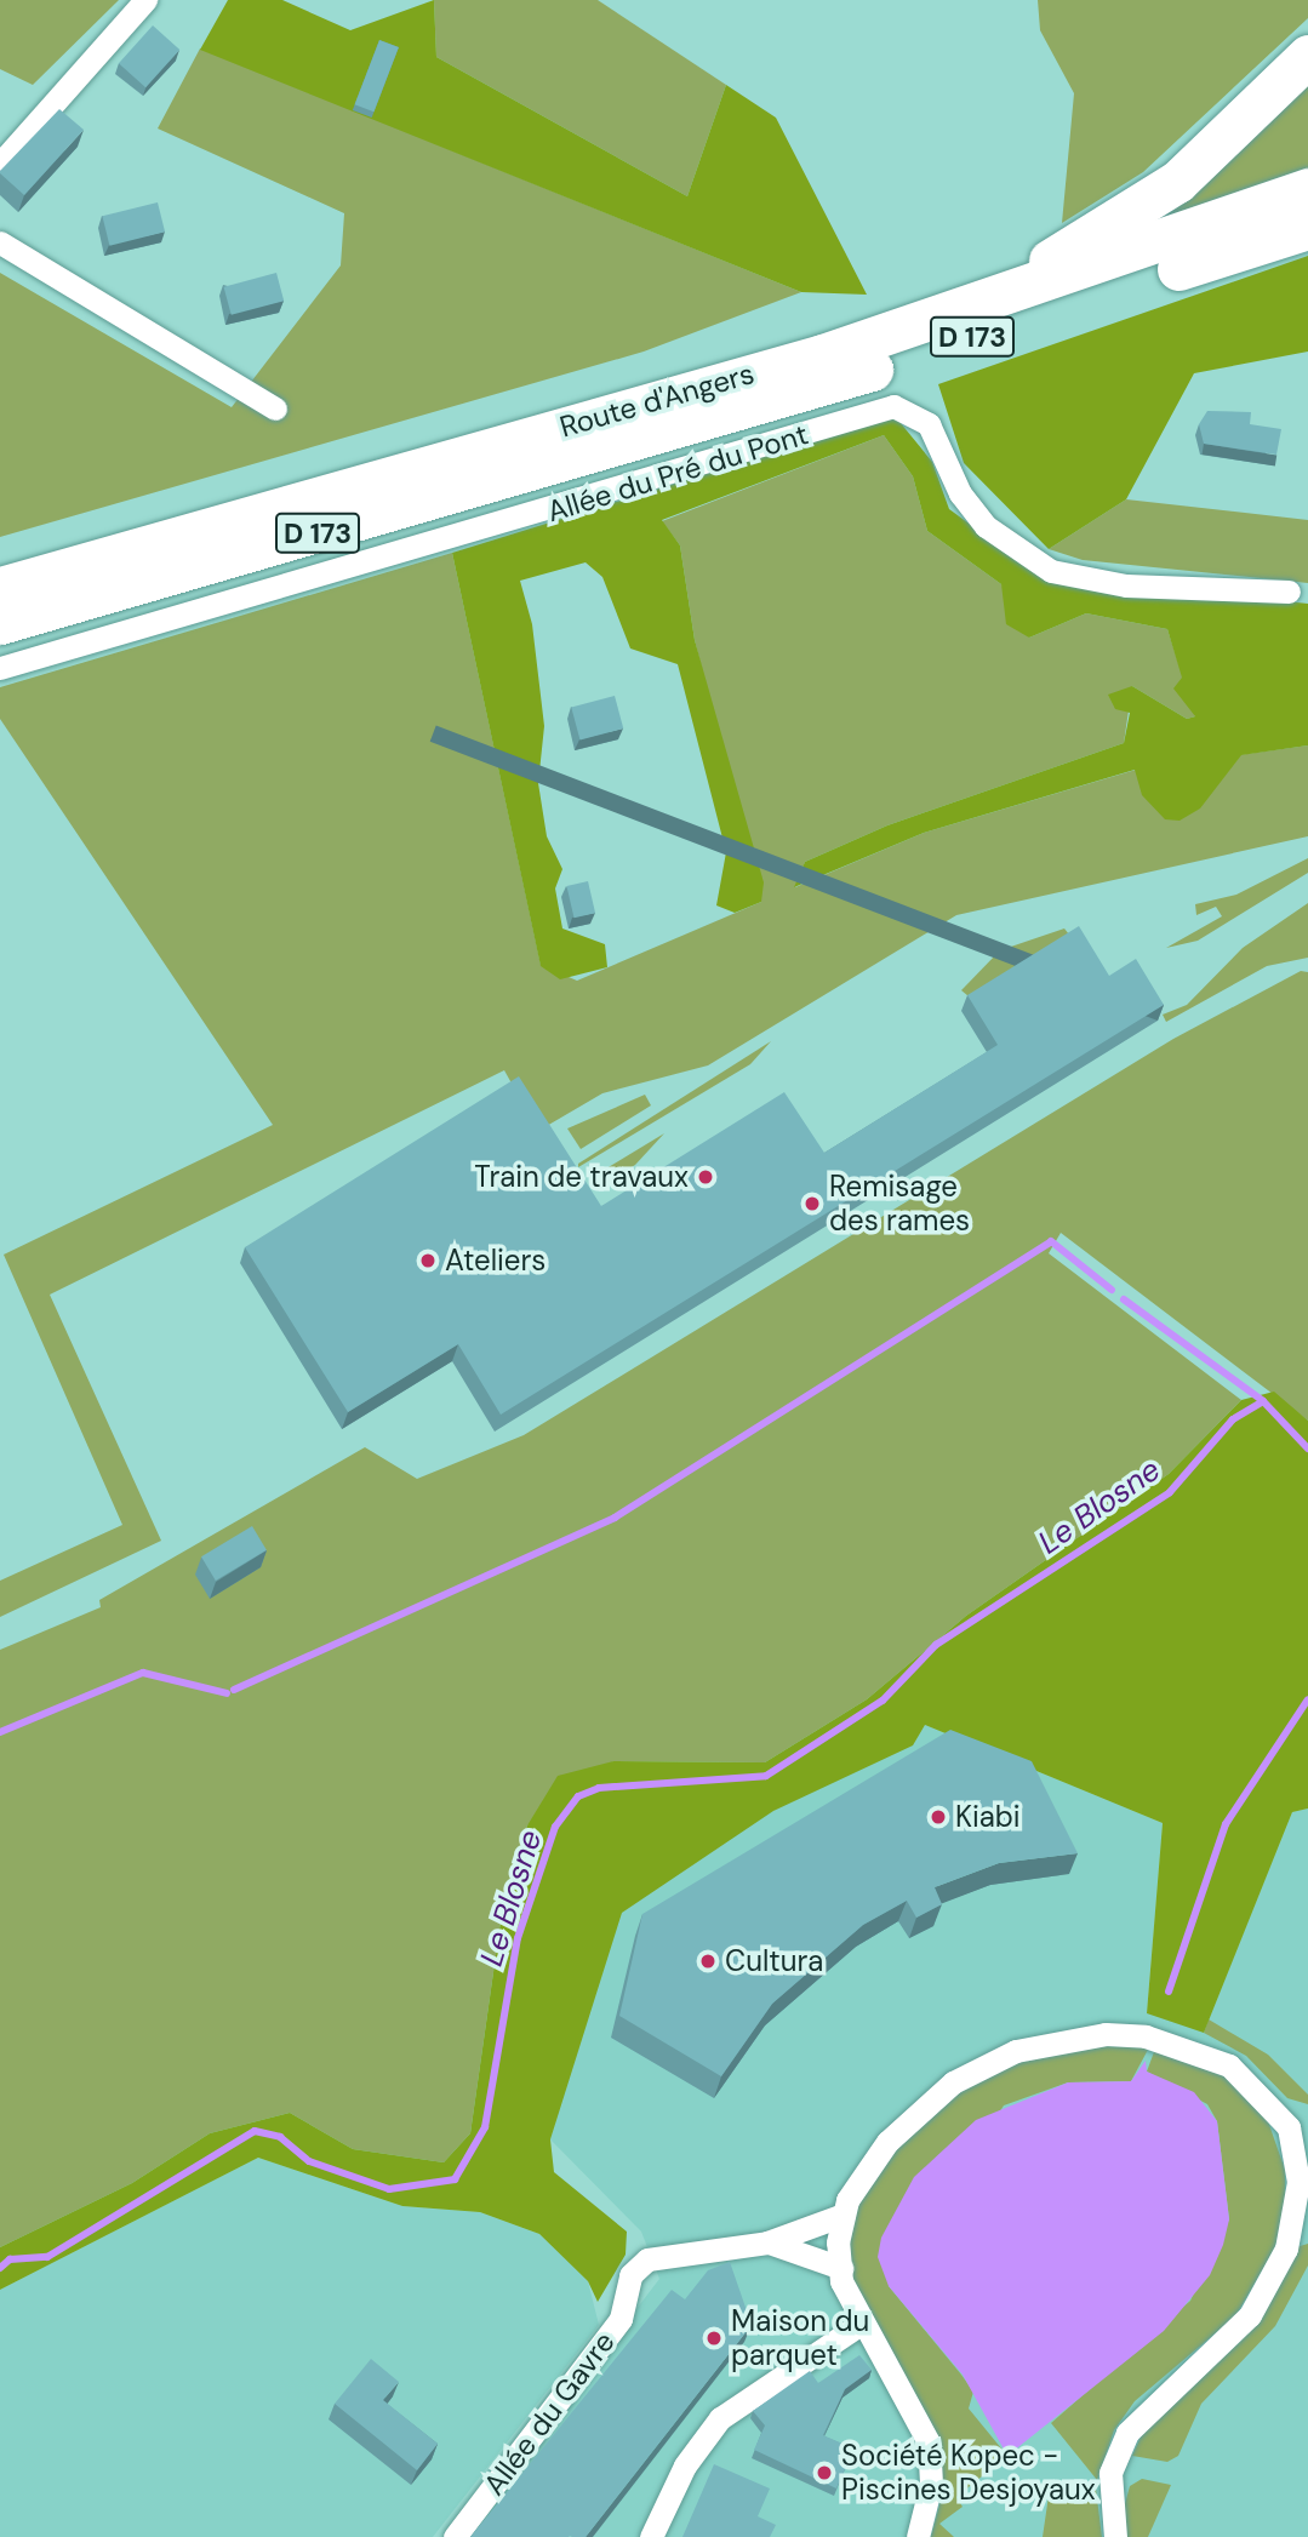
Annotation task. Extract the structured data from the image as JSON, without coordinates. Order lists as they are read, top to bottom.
{
  "streets": {
    "highway": ["D 173", "Route d'Angers"],
    "street": ["Allée du Pré du Pont", "Allée du Gavre"]
  },
  "water": ["Le Blosne"],
  "places": [
    "Train de travaux",
    "Remisage des rames",
    "Ateliers",
    "Kiabi",
    "Cultura",
    "Maison du parquet",
    "Société Kopec - Piscines Desjoyaux"
  ]
}
